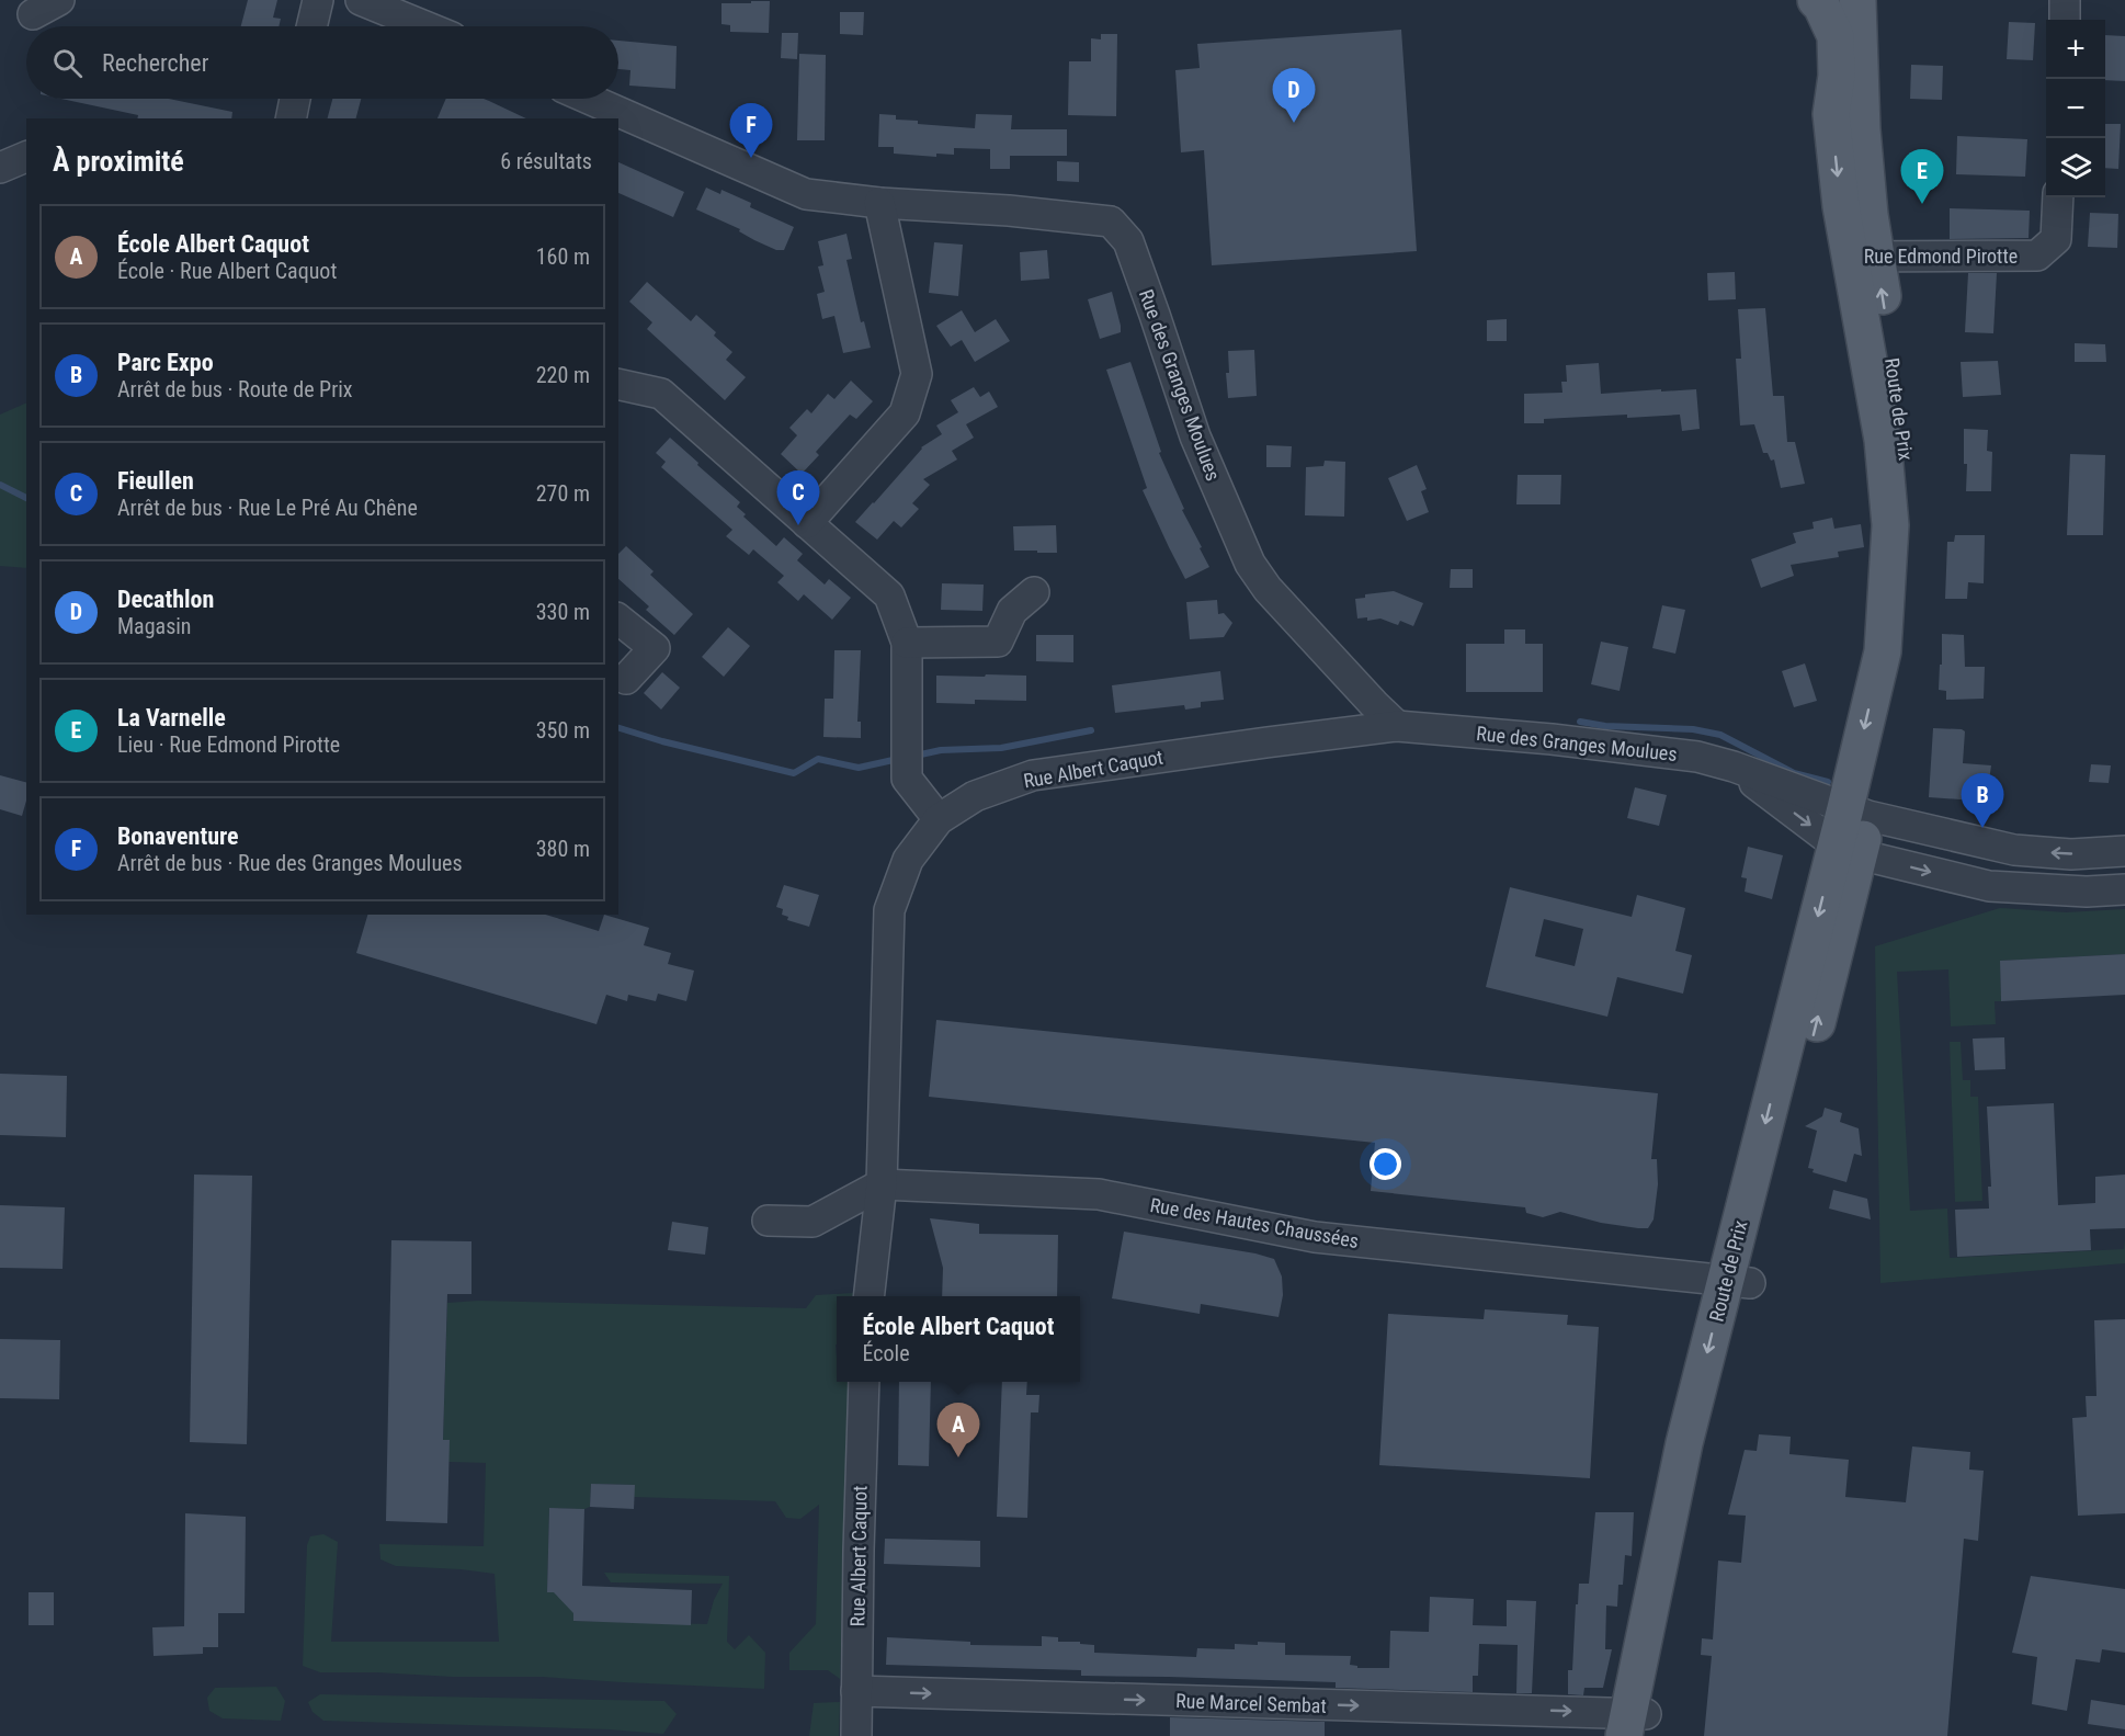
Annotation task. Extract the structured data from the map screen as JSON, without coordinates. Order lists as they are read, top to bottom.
{
  "streets": {
    "main road": ["Route de Prix"],
    "street": [
      "Rue Edmond Pirotte",
      "Rue des Granges Moulues",
      "Rue Albert Caquot",
      "Rue des Hautes Chaussées",
      "Rue Marcel Sembat"
    ]
  },
  "crossings": [
    ["Rue Edmond Pirotte", "Route de Prix"],
    ["Rue des Granges Moulues", "Route de Prix"],
    ["Rue des Granges Moulues", "Rue Albert Caquot"],
    ["Route de Prix", "Rue des Hautes Chaussées"],
    ["Route de Prix", "Rue Marcel Sembat"],
    ["Rue Albert Caquot", "Rue des Hautes Chaussées"],
    ["Rue Albert Caquot", "Rue Marcel Sembat"]
  ],
  "one_way": ["Rue Marcel Sembat"],
  "page": {
    "map_buttons": ["+", "−"],
    "search": "Rechercher",
    "pins": [
      "D",
      "F",
      "E",
      "C",
      "B",
      "A"
    ],
    "heading": ["À proximité", "6 résultats"],
    "list": [
      {
        "mark": "A",
        "name": "École Albert Caquot",
        "note": "École · Rue Albert Caquot",
        "value": "160 m"
      },
      {
        "mark": "B",
        "name": "Parc Expo",
        "note": "Arrêt de bus · Route de Prix",
        "value": "220 m"
      },
      {
        "mark": "C",
        "name": "Fieullen",
        "note": "Arrêt de bus · Rue Le Pré Au Chêne",
        "value": "270 m"
      },
      {
        "mark": "D",
        "name": "Decathlon",
        "note": "Magasin",
        "value": "330 m"
      },
      {
        "mark": "E",
        "name": "La Varnelle",
        "note": "Lieu · Rue Edmond Pirotte",
        "value": "350 m"
      },
      {
        "mark": "F",
        "name": "Bonaventure",
        "note": "Arrêt de bus · Rue des Granges Moulues",
        "value": "380 m"
      }
    ],
    "popup": ["École Albert Caquot", "École"]
  }
}
